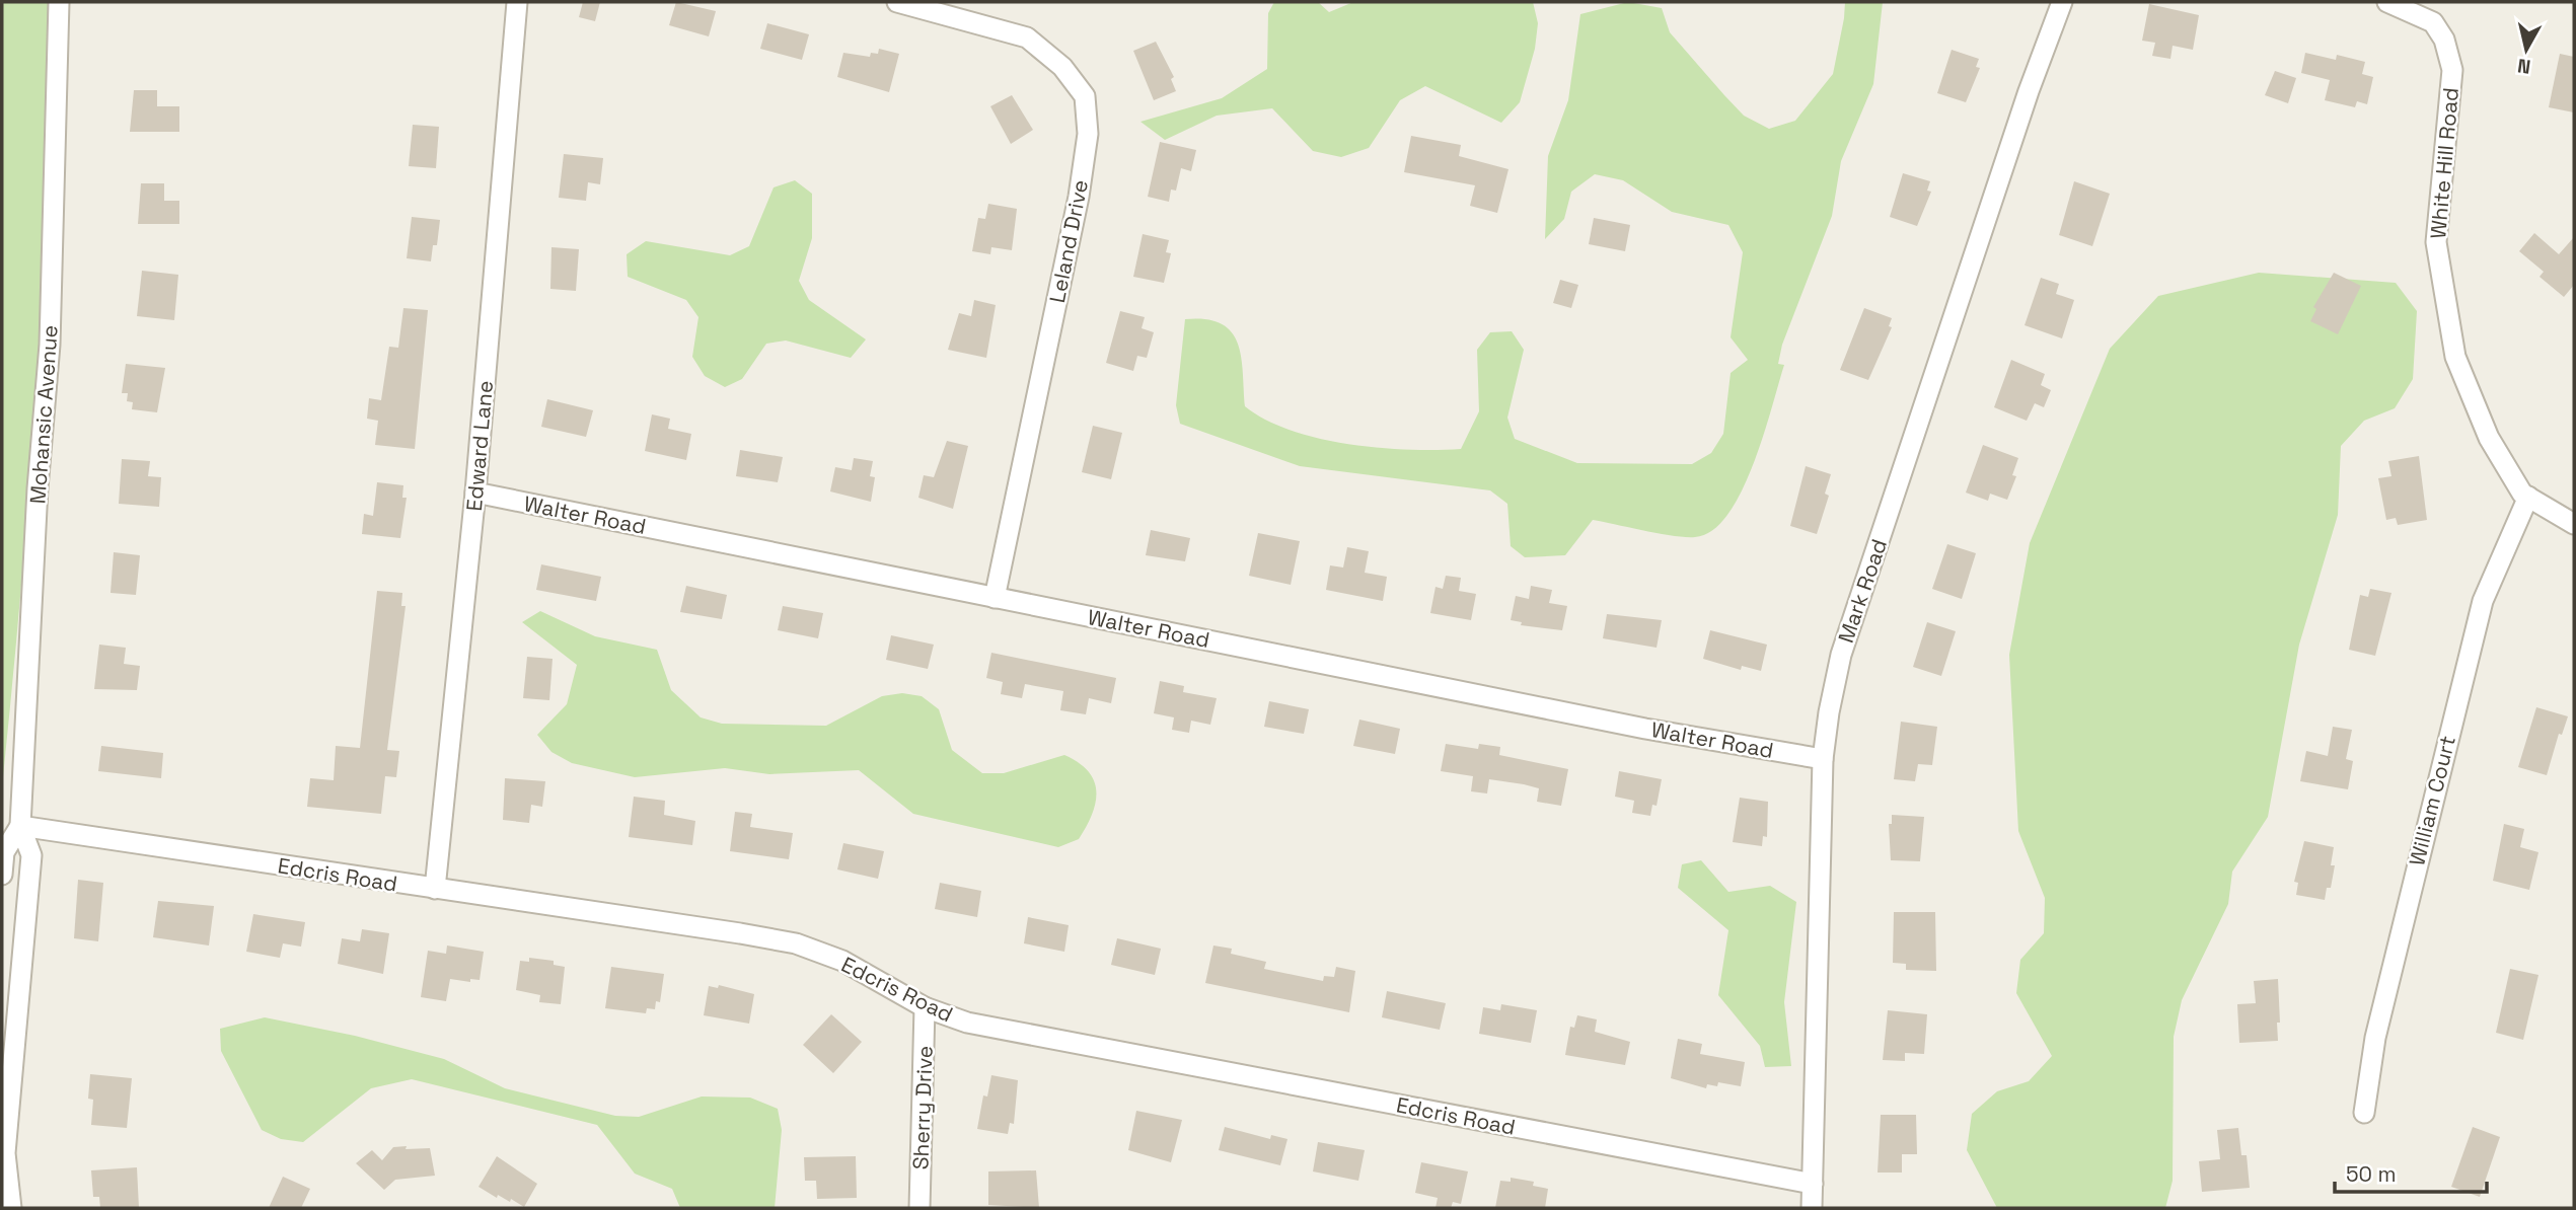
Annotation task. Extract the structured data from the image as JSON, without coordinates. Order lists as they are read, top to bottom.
{
  "streets": {
    "street": [
      "White Hill Road",
      "Leland Drive",
      "Mohansic Avenue",
      "Edward Lane",
      "Walter Road",
      "Mark Road",
      "William Court",
      "Edcris Road",
      "Sherry Drive"
    ]
  },
  "crossings": [
    ["White Hill Road", "William Court"],
    ["Leland Drive", "Walter Road"],
    ["Mohansic Avenue", "Edcris Road"],
    ["Edward Lane", "Walter Road"],
    ["Edward Lane", "Edcris Road"],
    ["Walter Road", "Mark Road"],
    ["Mark Road", "Edcris Road"],
    ["Edcris Road", "Sherry Drive"]
  ],
  "scale_bar": "50 m",
  "north": "bottom"
}
